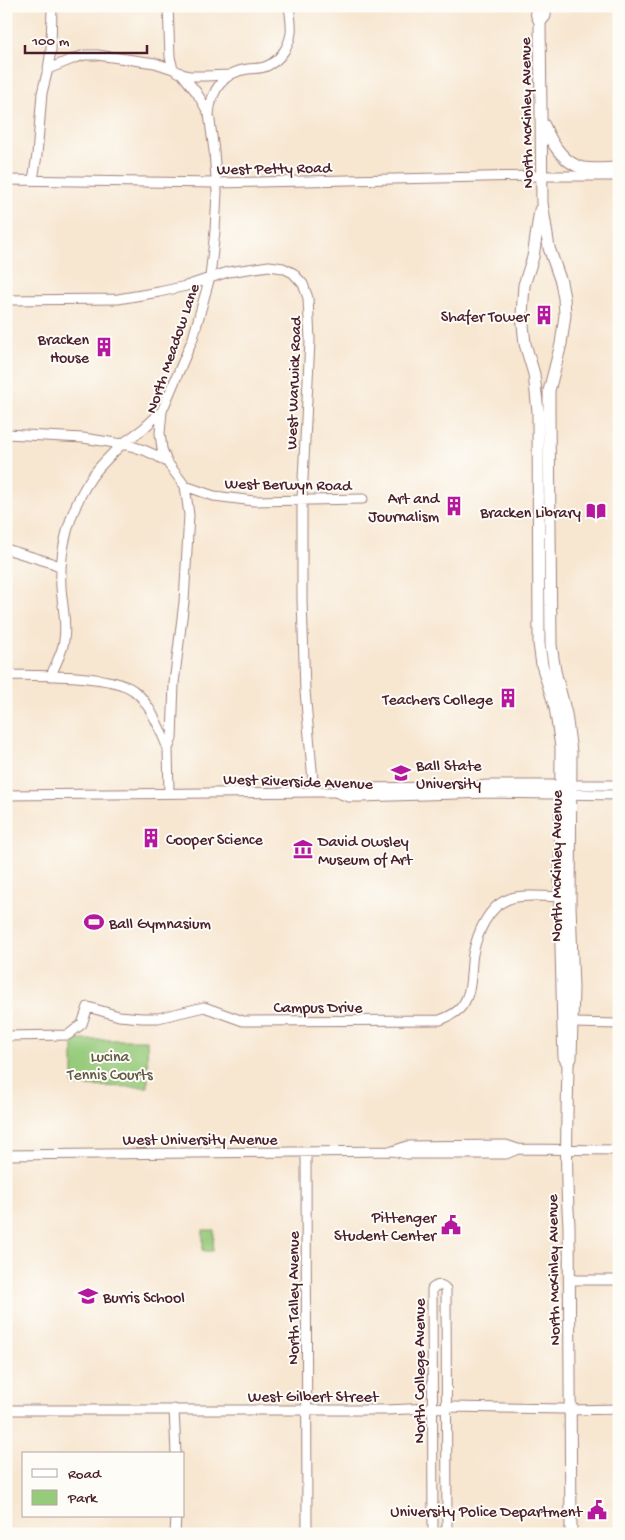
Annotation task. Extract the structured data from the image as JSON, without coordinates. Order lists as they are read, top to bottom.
{
  "streets": {
    "main road": ["North McKinley Avenue"],
    "street": [
      "West Petty Road",
      "North Meadow Lane",
      "West Warwick Road",
      "West Berwyn Road",
      "West Riverside Avenue",
      "Campus Drive",
      "West University Avenue",
      "North Talley Avenue",
      "North College Avenue",
      "West Gilbert Street"
    ]
  },
  "crossings": [
    ["North McKinley Avenue", "West Petty Road"],
    ["North McKinley Avenue", "West Riverside Avenue"],
    ["North McKinley Avenue", "Campus Drive"],
    ["North McKinley Avenue", "West University Avenue"],
    ["North McKinley Avenue", "West Gilbert Street"],
    ["West Petty Road", "North Meadow Lane"],
    ["North Meadow Lane", "West Warwick Road"],
    ["North Meadow Lane", "West Berwyn Road"],
    ["West Warwick Road", "West Berwyn Road"],
    ["West Warwick Road", "West Riverside Avenue"],
    ["West University Avenue", "North Talley Avenue"],
    ["North Talley Avenue", "West Gilbert Street"],
    ["North College Avenue", "West Gilbert Street"]
  ],
  "parks": ["Lucina Tennis Courts"],
  "places": {
    "building": [
      "Shafer Tower",
      "Bracken House",
      "Art and Journalism",
      "Teachers College",
      "Cooper Science"
    ],
    "library": ["Bracken Library"],
    "school or university": ["Ball State University", "Burris School"],
    "museum": ["David Owsley Museum of Art"],
    "sports": ["Ball Gymnasium"],
    "public building": ["Pittenger Student Center", "University Police Department"]
  },
  "legend": ["Road", "Park"],
  "scale_bar": "100 m"
}
